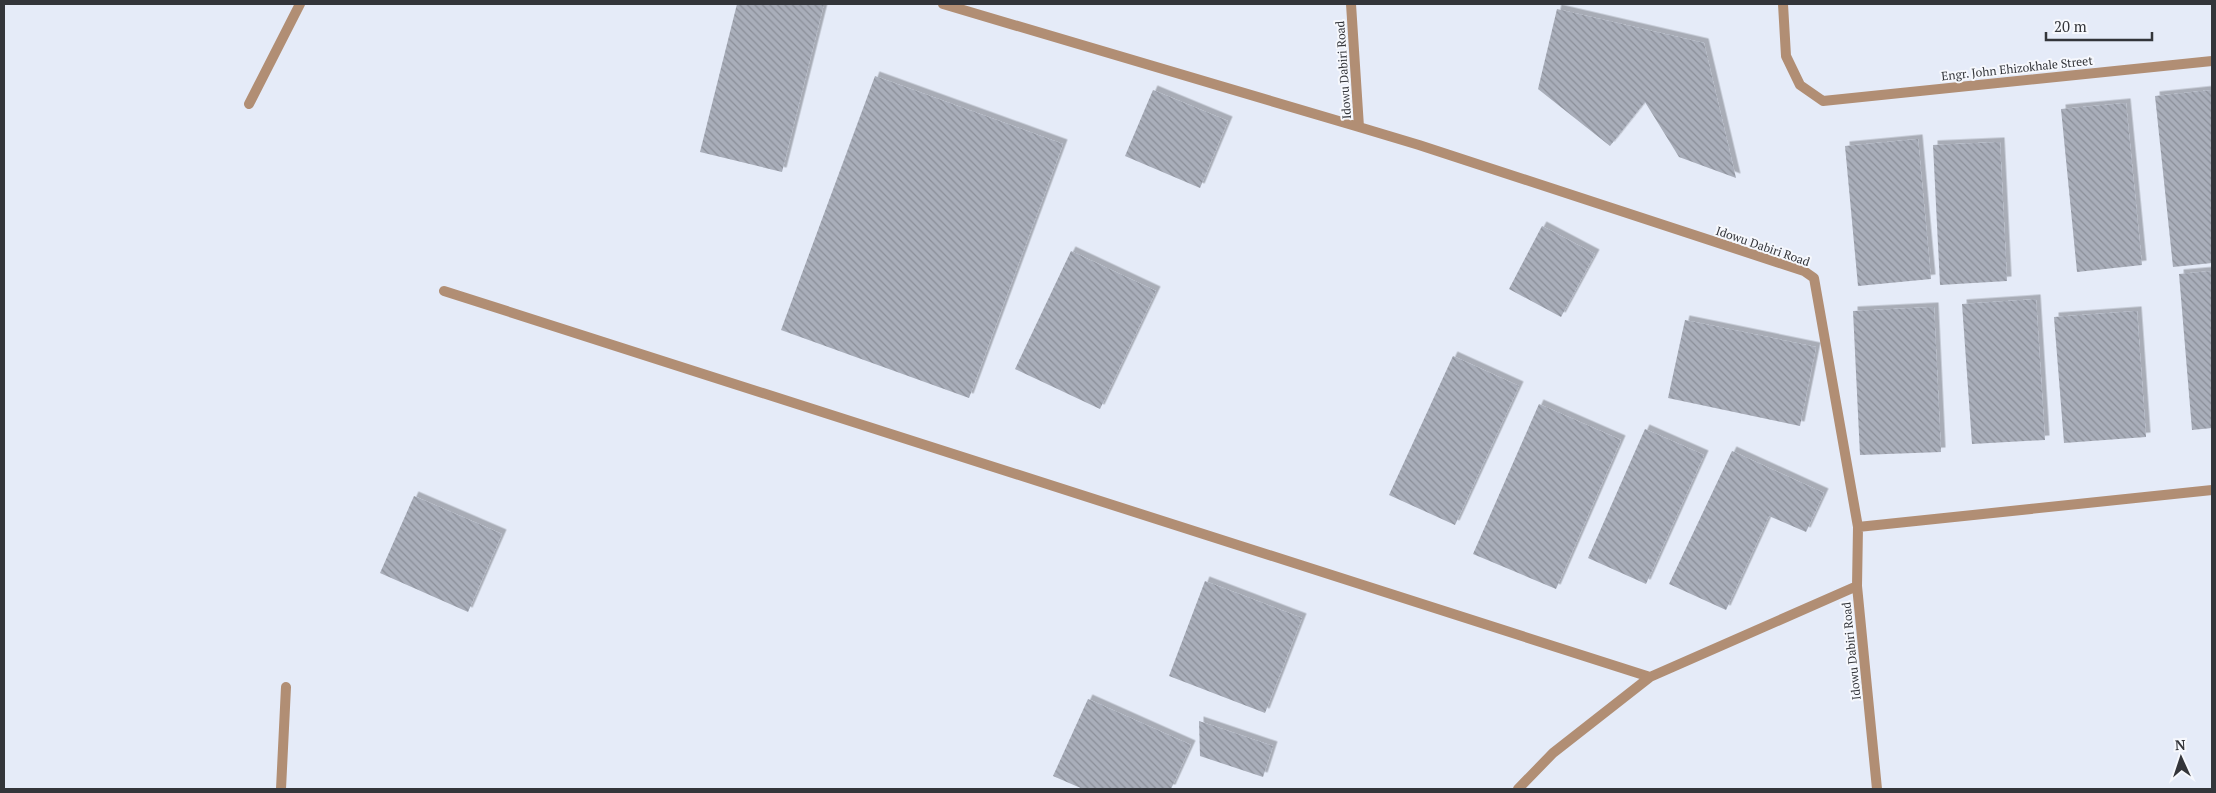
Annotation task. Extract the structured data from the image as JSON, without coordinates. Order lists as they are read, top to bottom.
{
  "streets": {
    "street": ["Engr. John Ehizokhale Street", "Idowu Dabiri Road"]
  },
  "scale_bar": "20 m",
  "north": "top"
}
